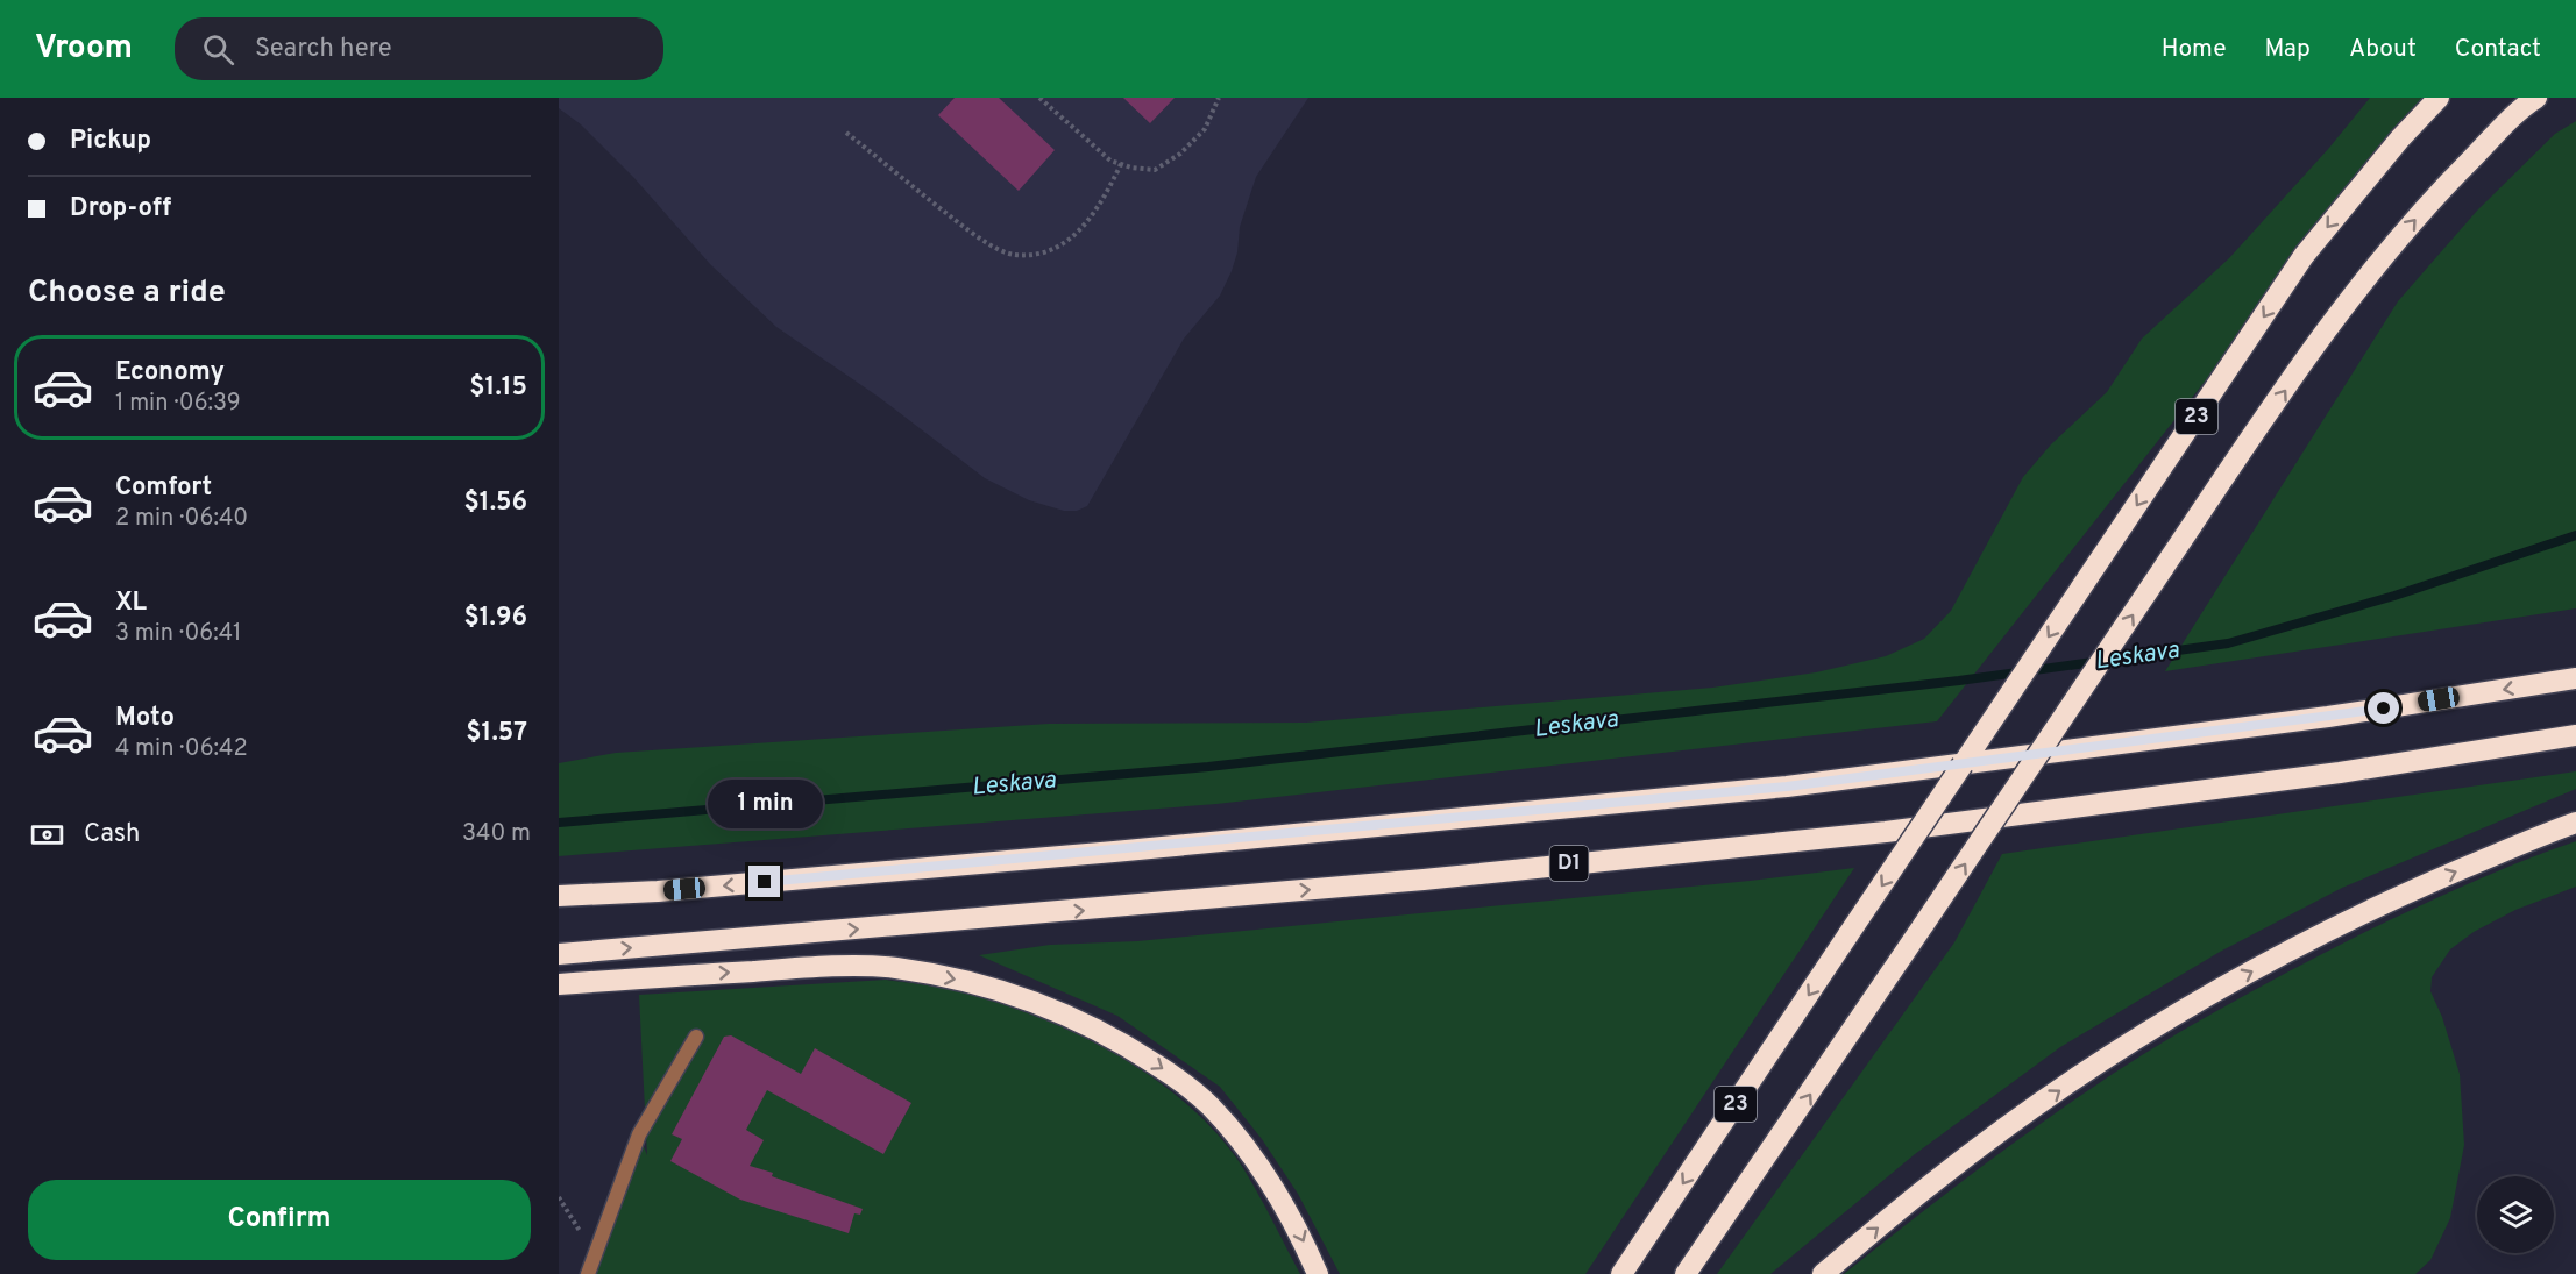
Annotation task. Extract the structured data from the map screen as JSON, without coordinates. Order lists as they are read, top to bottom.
{
  "streets": {
    "highway": ["23", "D1"]
  },
  "water": ["Leskava"],
  "page": {
    "header": "Vroom",
    "search": "Search here",
    "nav": [
      "Home",
      "Map",
      "About",
      "Contact"
    ],
    "banner": ["Pickup", "Drop-off"],
    "heading": "Choose a ride",
    "list": [
      {
        "name": "Economy",
        "note": "1 min · 06:39",
        "value": "$1.15"
      },
      {
        "name": "Comfort",
        "note": "2 min · 06:40",
        "value": "$1.56"
      },
      {
        "name": "XL",
        "note": "3 min · 06:41",
        "value": "$1.96"
      },
      {
        "name": "Moto",
        "note": "4 min · 06:42",
        "value": "$1.57"
      }
    ],
    "bubble": "1 min",
    "pay": ["Cash", "340 m"],
    "buttons": "Confirm"
  }
}
